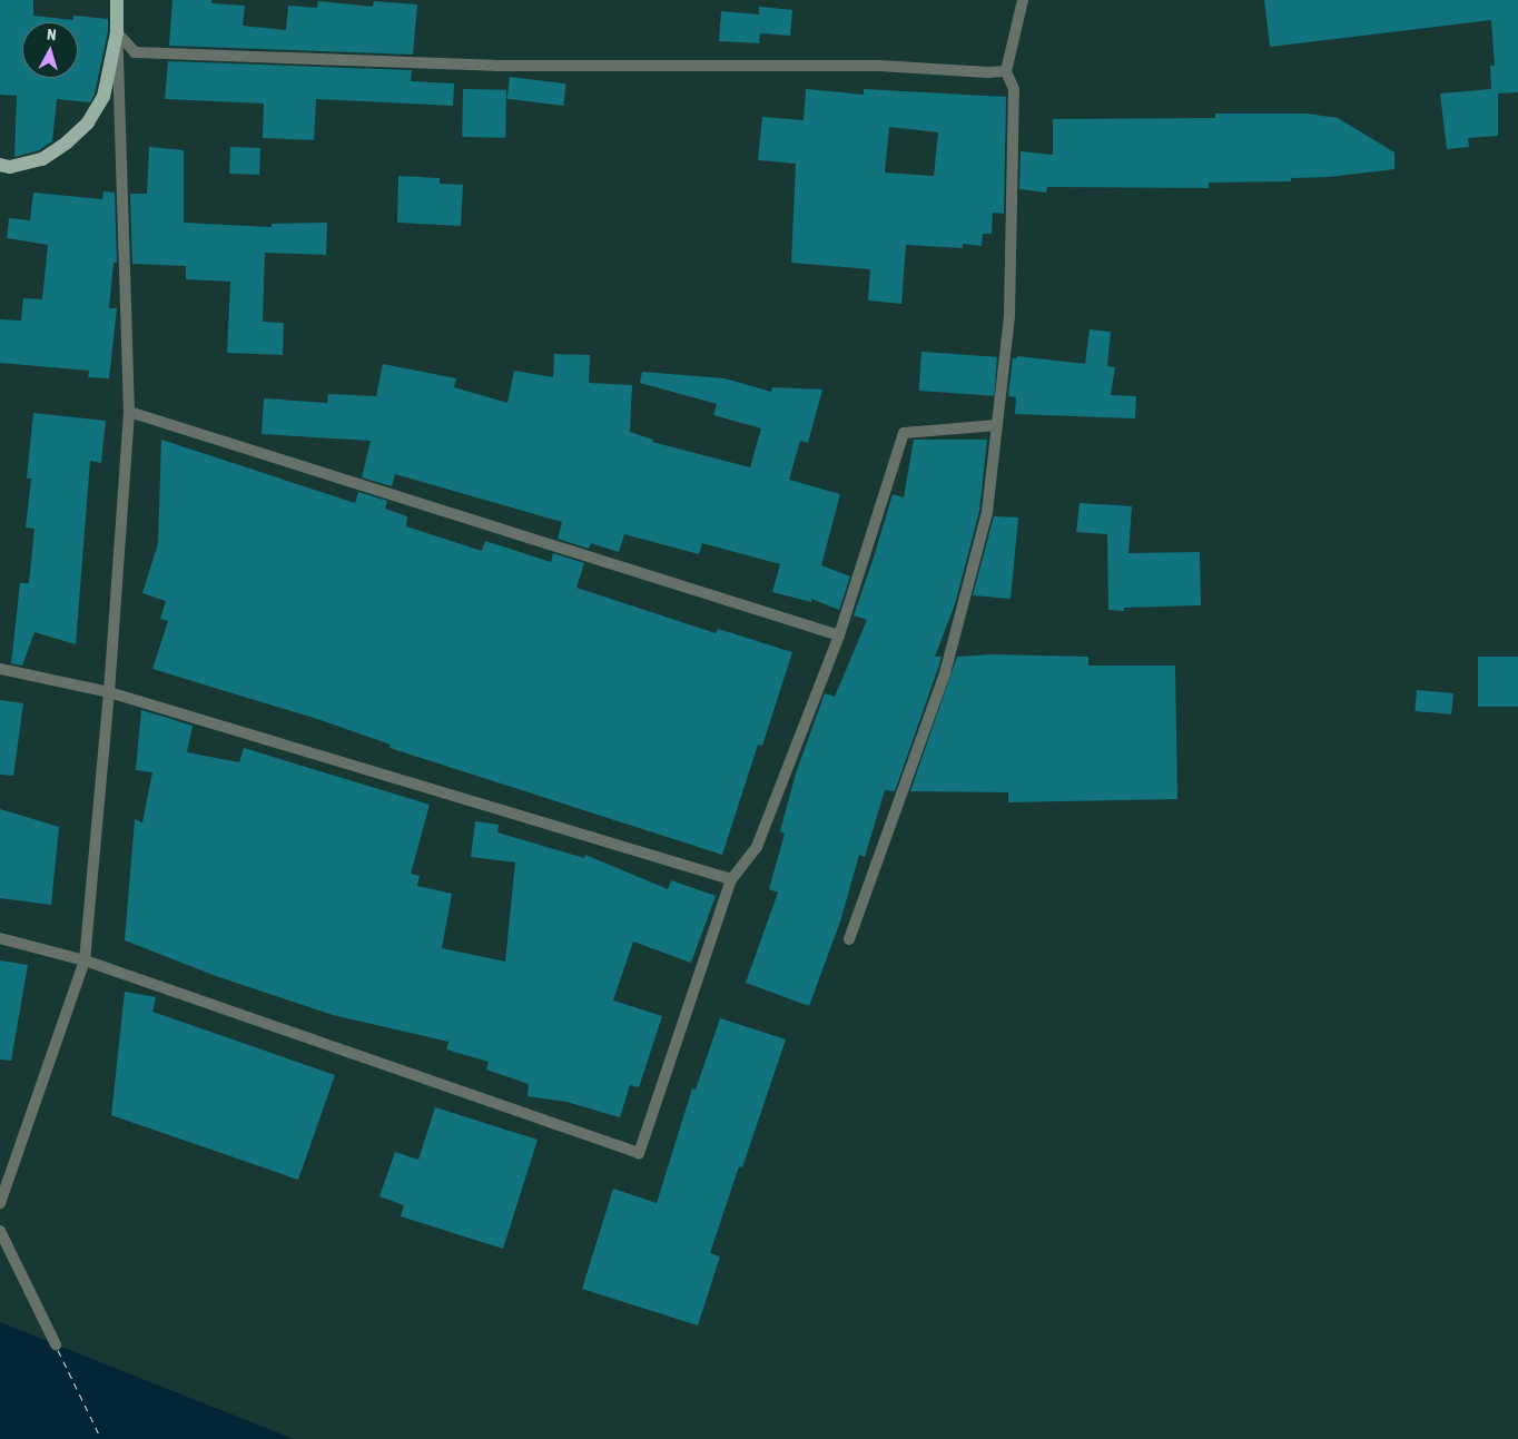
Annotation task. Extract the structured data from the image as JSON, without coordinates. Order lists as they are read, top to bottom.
{
  "north": "top"
}
